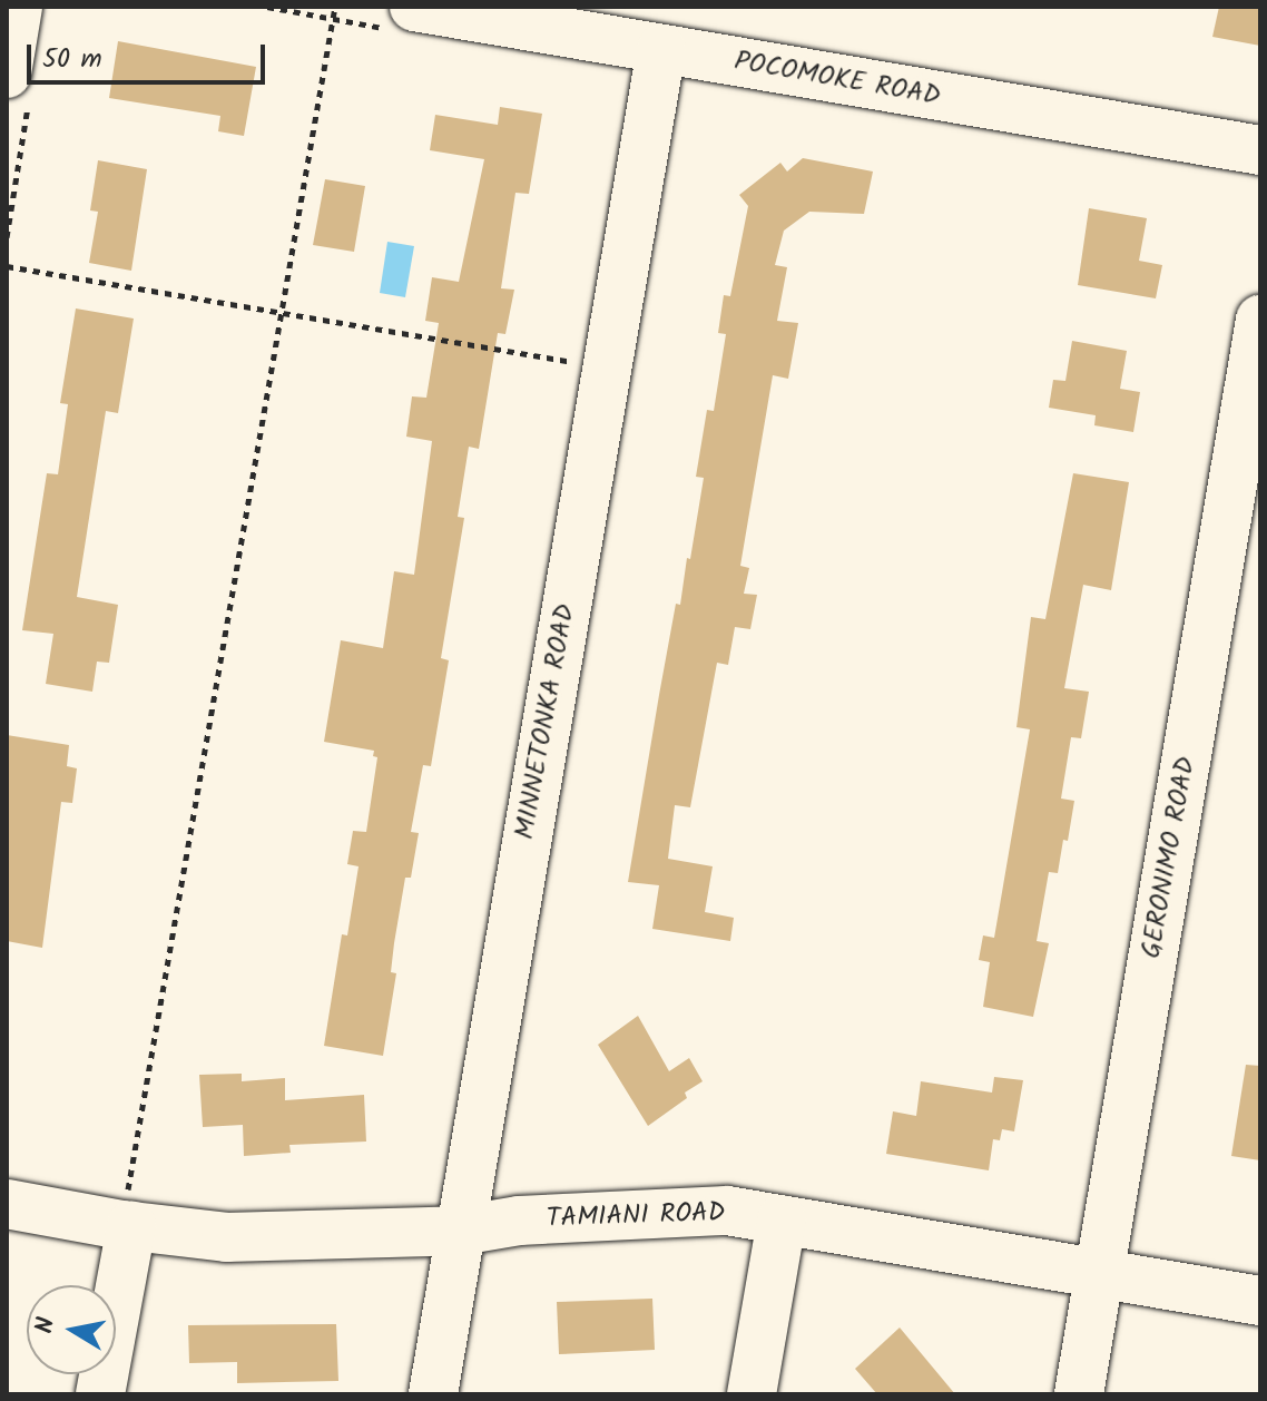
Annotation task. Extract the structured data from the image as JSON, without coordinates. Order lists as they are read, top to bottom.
{
  "streets": {
    "street": [
      "POCOMOKE ROAD",
      "MINNETONKA ROAD",
      "GERONIMO ROAD",
      "TAMIANI ROAD"
    ]
  },
  "crossings": [
    ["POCOMOKE ROAD", "MINNETONKA ROAD"],
    ["MINNETONKA ROAD", "TAMIANI ROAD"],
    ["GERONIMO ROAD", "TAMIANI ROAD"]
  ],
  "scale_bar": "50 m",
  "north": "left"
}
